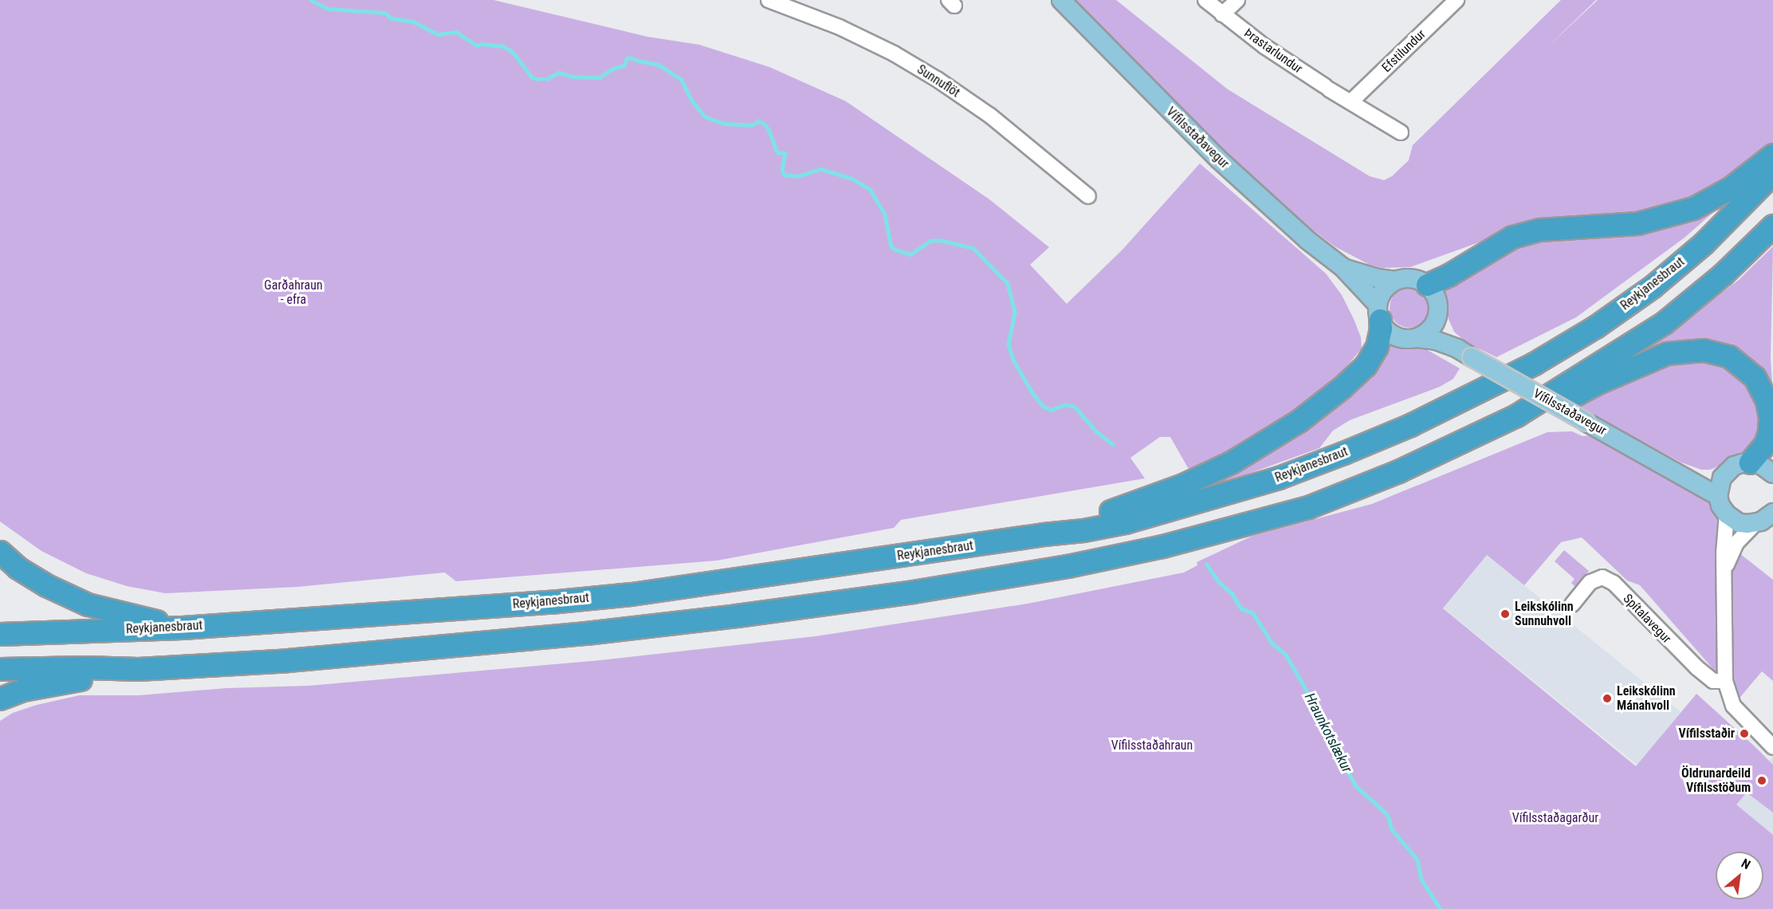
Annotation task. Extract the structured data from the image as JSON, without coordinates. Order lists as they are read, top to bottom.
{
  "streets": {
    "highway": ["Reykjanesbraut"],
    "main road": ["Vífilsstaðavegur"],
    "street": [
      "Þrastarlundur",
      "Efstilundur",
      "Sunnuflöt",
      "Spítalavegur"
    ]
  },
  "crossings": [
    ["Þrastarlundur", "Efstilundur"]
  ],
  "water": ["Hraunkotslækur"],
  "parks": ["Garðahraun - efra", "Vífilsstaðahraun", "Vífilsstaðagarður"],
  "places": [
    "Leikskólinn Sunnuhvoll",
    "Leikskólinn Mánahvoll",
    "Vífilsstaðir",
    "Öldrunardeild Vífilsstöðum"
  ],
  "north": "top right"
}
